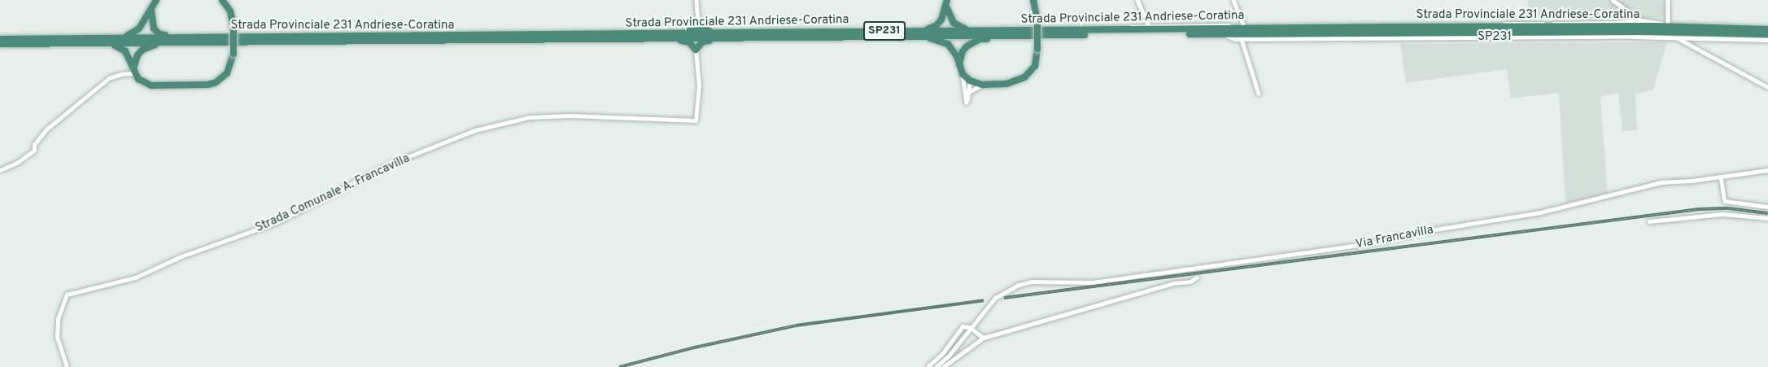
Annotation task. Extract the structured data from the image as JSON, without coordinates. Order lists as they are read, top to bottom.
{
  "streets": {
    "highway": ["Strada Provinciale 231 Andriese-Coratina", "SP231"],
    "street": ["Strada Comunale A. Francavilla", "Via Francavilla"]
  },
  "crossings": [
    ["Strada Provinciale 231 Andriese-Coratina", "SP231"]
  ]
}
